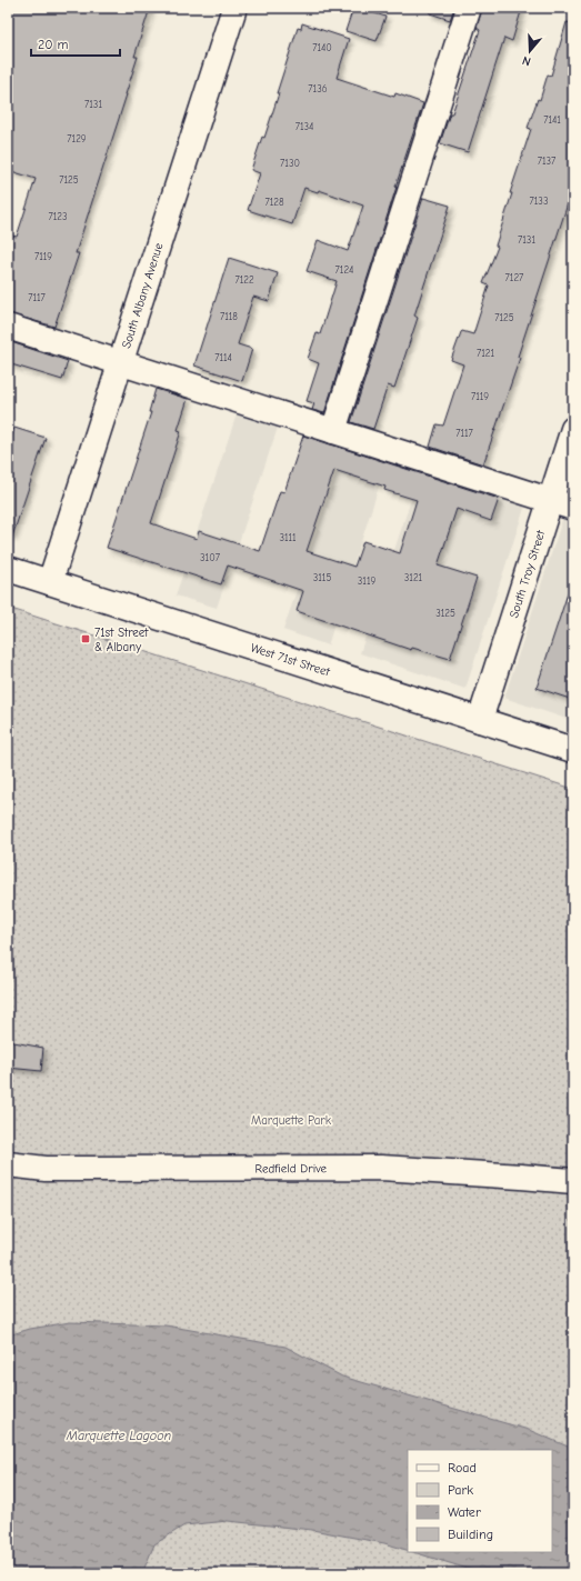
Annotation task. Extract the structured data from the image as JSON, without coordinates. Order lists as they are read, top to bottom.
{
  "streets": {
    "street": [
      "South Albany Avenue",
      "South Troy Street",
      "West 71st Street",
      "Redfield Drive"
    ]
  },
  "crossings": [
    ["South Albany Avenue", "West 71st Street"],
    ["South Troy Street", "West 71st Street"]
  ],
  "water": ["Marquette Lagoon"],
  "parks": ["Marquette Park"],
  "places": {
    "transit": ["71st Street & Albany"]
  },
  "house_numbers": [
    "7140",
    "7136",
    "7131",
    "7141",
    "7134",
    "7129",
    "7137",
    "7130",
    "7125",
    "7133",
    "7128",
    "7123",
    "7131",
    "7119",
    "7124",
    "7127",
    "7122",
    "7117",
    "7118",
    "7125",
    "7121",
    "7114",
    "7119",
    "7117",
    "3111",
    "3107",
    "3115",
    "3121",
    "3119",
    "3125"
  ],
  "legend": [
    "Road",
    "Park",
    "Water",
    "Building"
  ],
  "scale_bar": "20 m",
  "north": "bottom"
}
